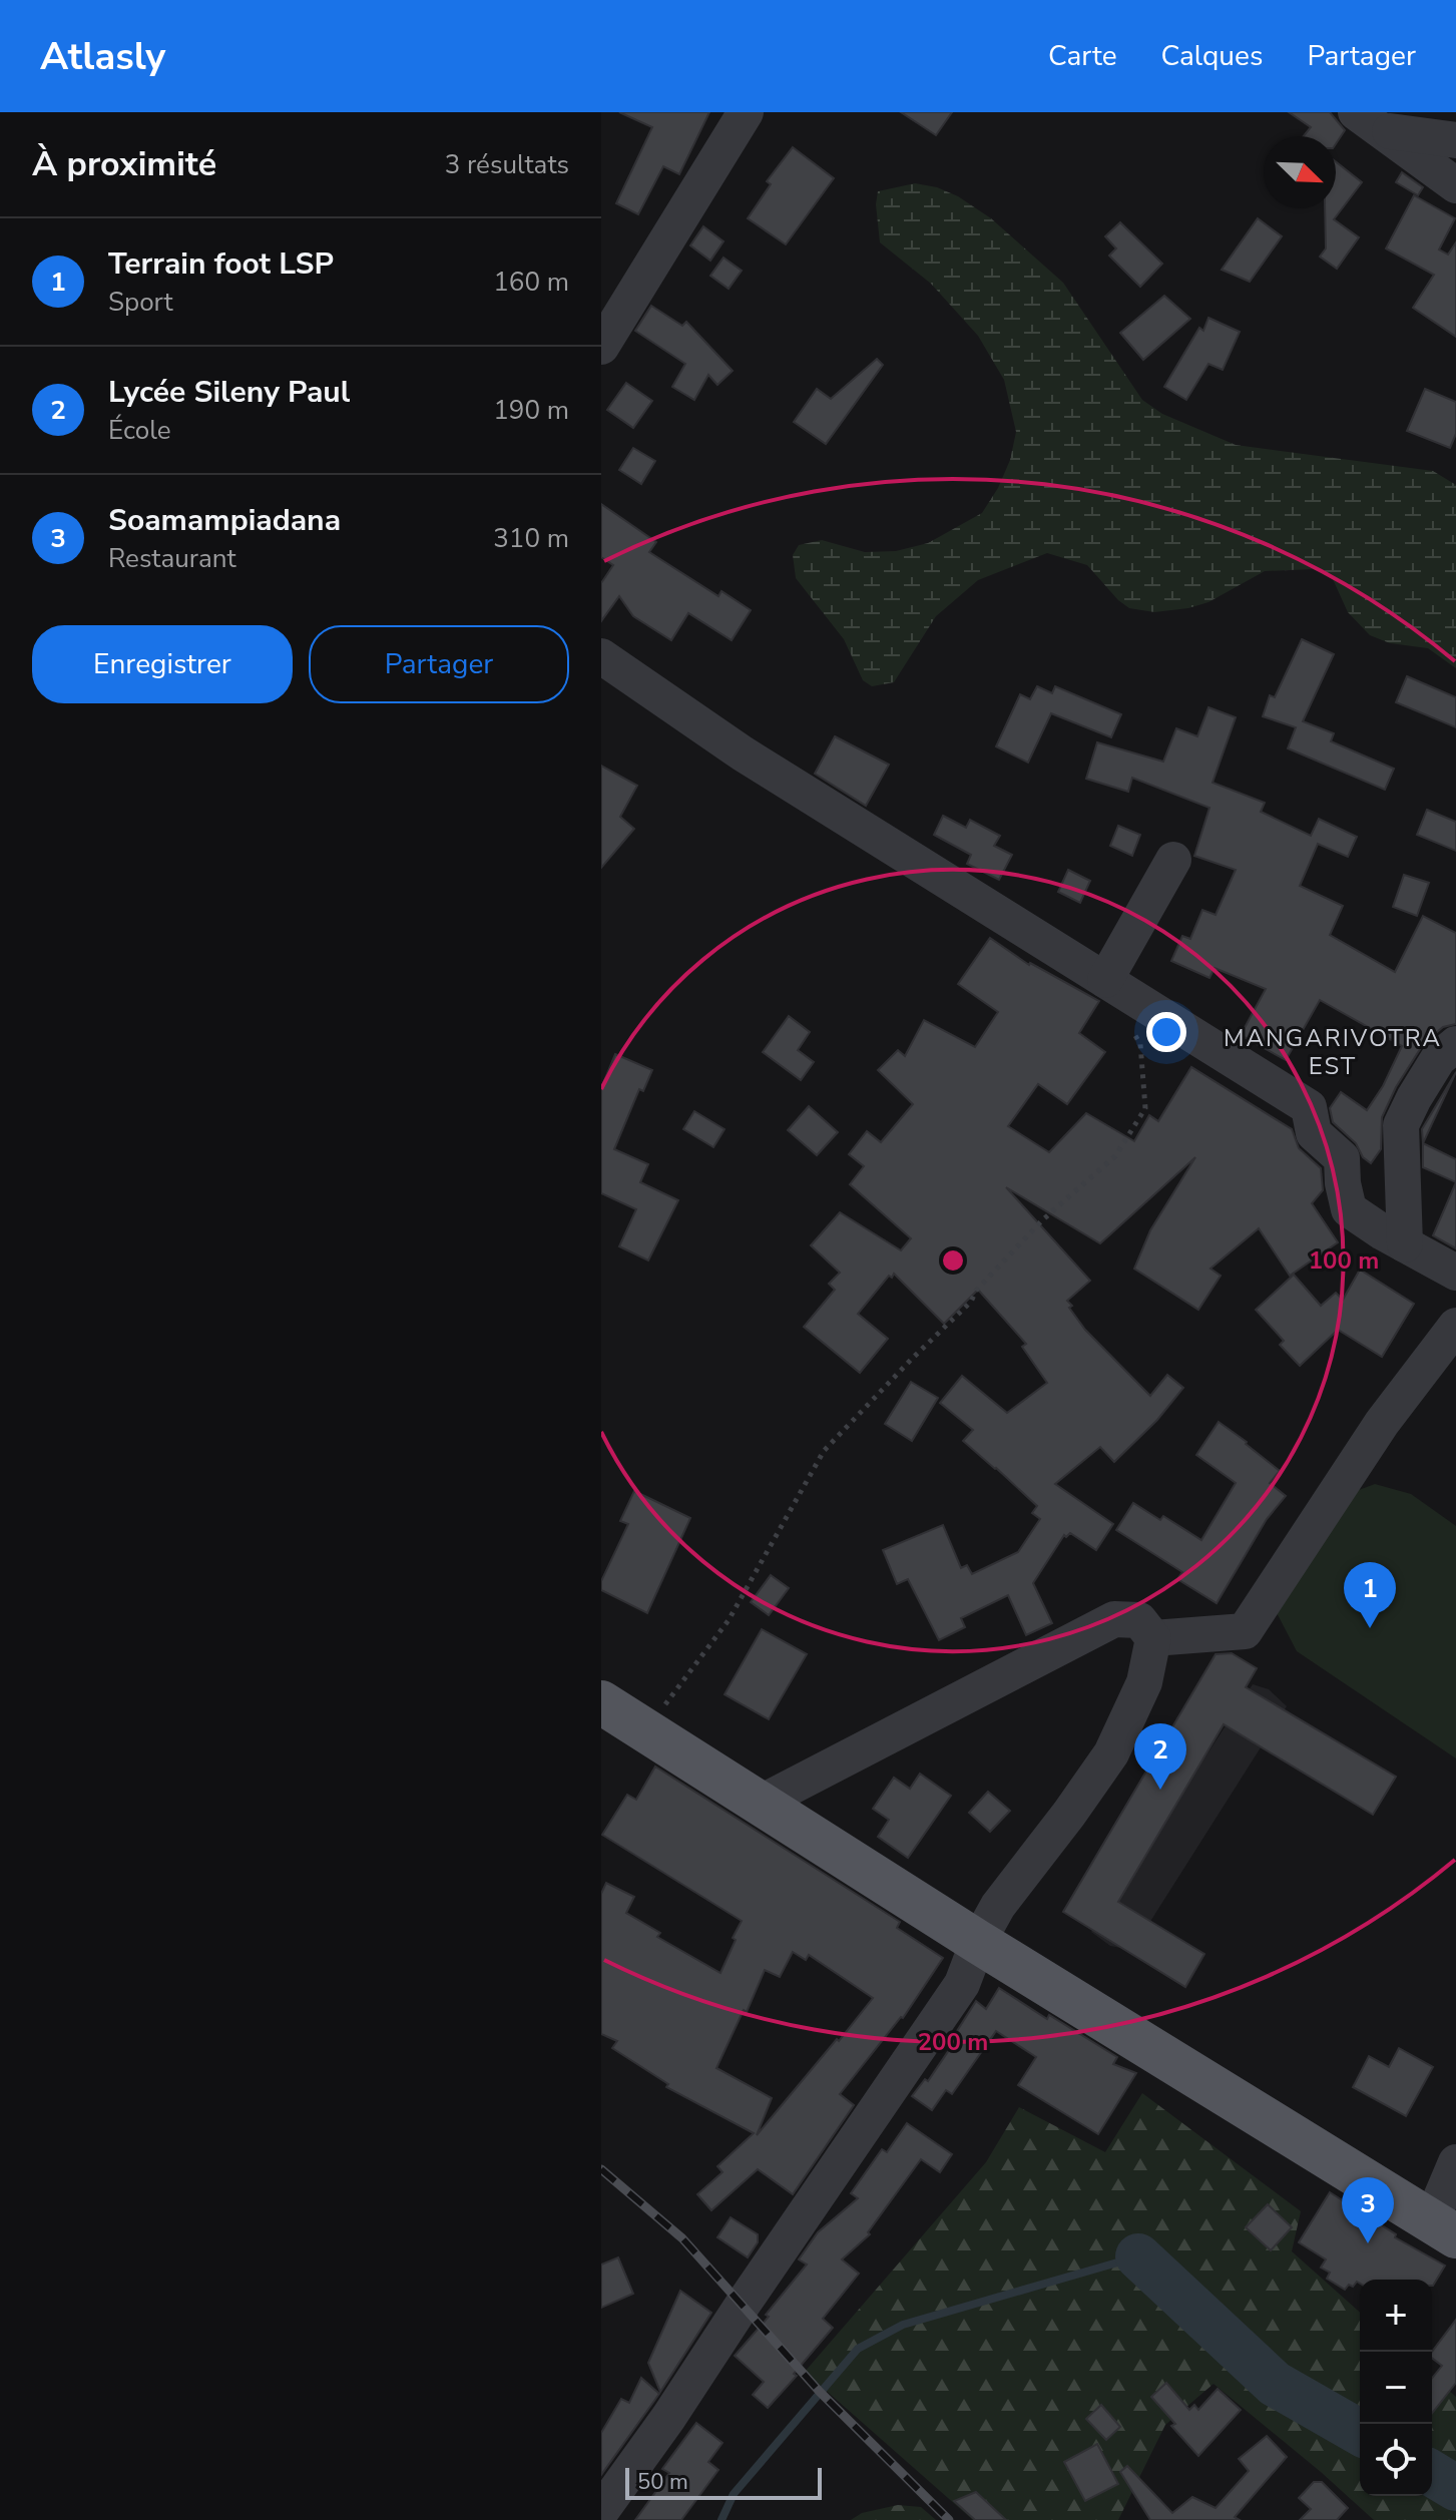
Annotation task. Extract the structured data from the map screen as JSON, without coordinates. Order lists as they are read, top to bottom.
{
  "districts": ["MANGARIVOTRA EST"],
  "scale_bar": "50 m",
  "north": "bottom right",
  "page": {
    "header": "Atlasly",
    "nav": ["Carte", "Calques", "Partager"],
    "heading": ["À proximité", "3 résultats"],
    "list": [
      {
        "mark": "1",
        "name": "Terrain foot LSP",
        "note": "Sport",
        "value": "160 m"
      },
      {
        "mark": "2",
        "name": "Lycée Sileny Paul",
        "note": "École",
        "value": "190 m"
      },
      {
        "mark": "3",
        "name": "Soamampiadana",
        "note": "Restaurant",
        "value": "310 m"
      }
    ],
    "buttons": ["Enregistrer", "Partager"],
    "pins": ["1", "2", "3"],
    "map_buttons": ["+", "−"],
    "scale": "50 m"
  },
  "rings": ["100 m", "200 m"]
}
